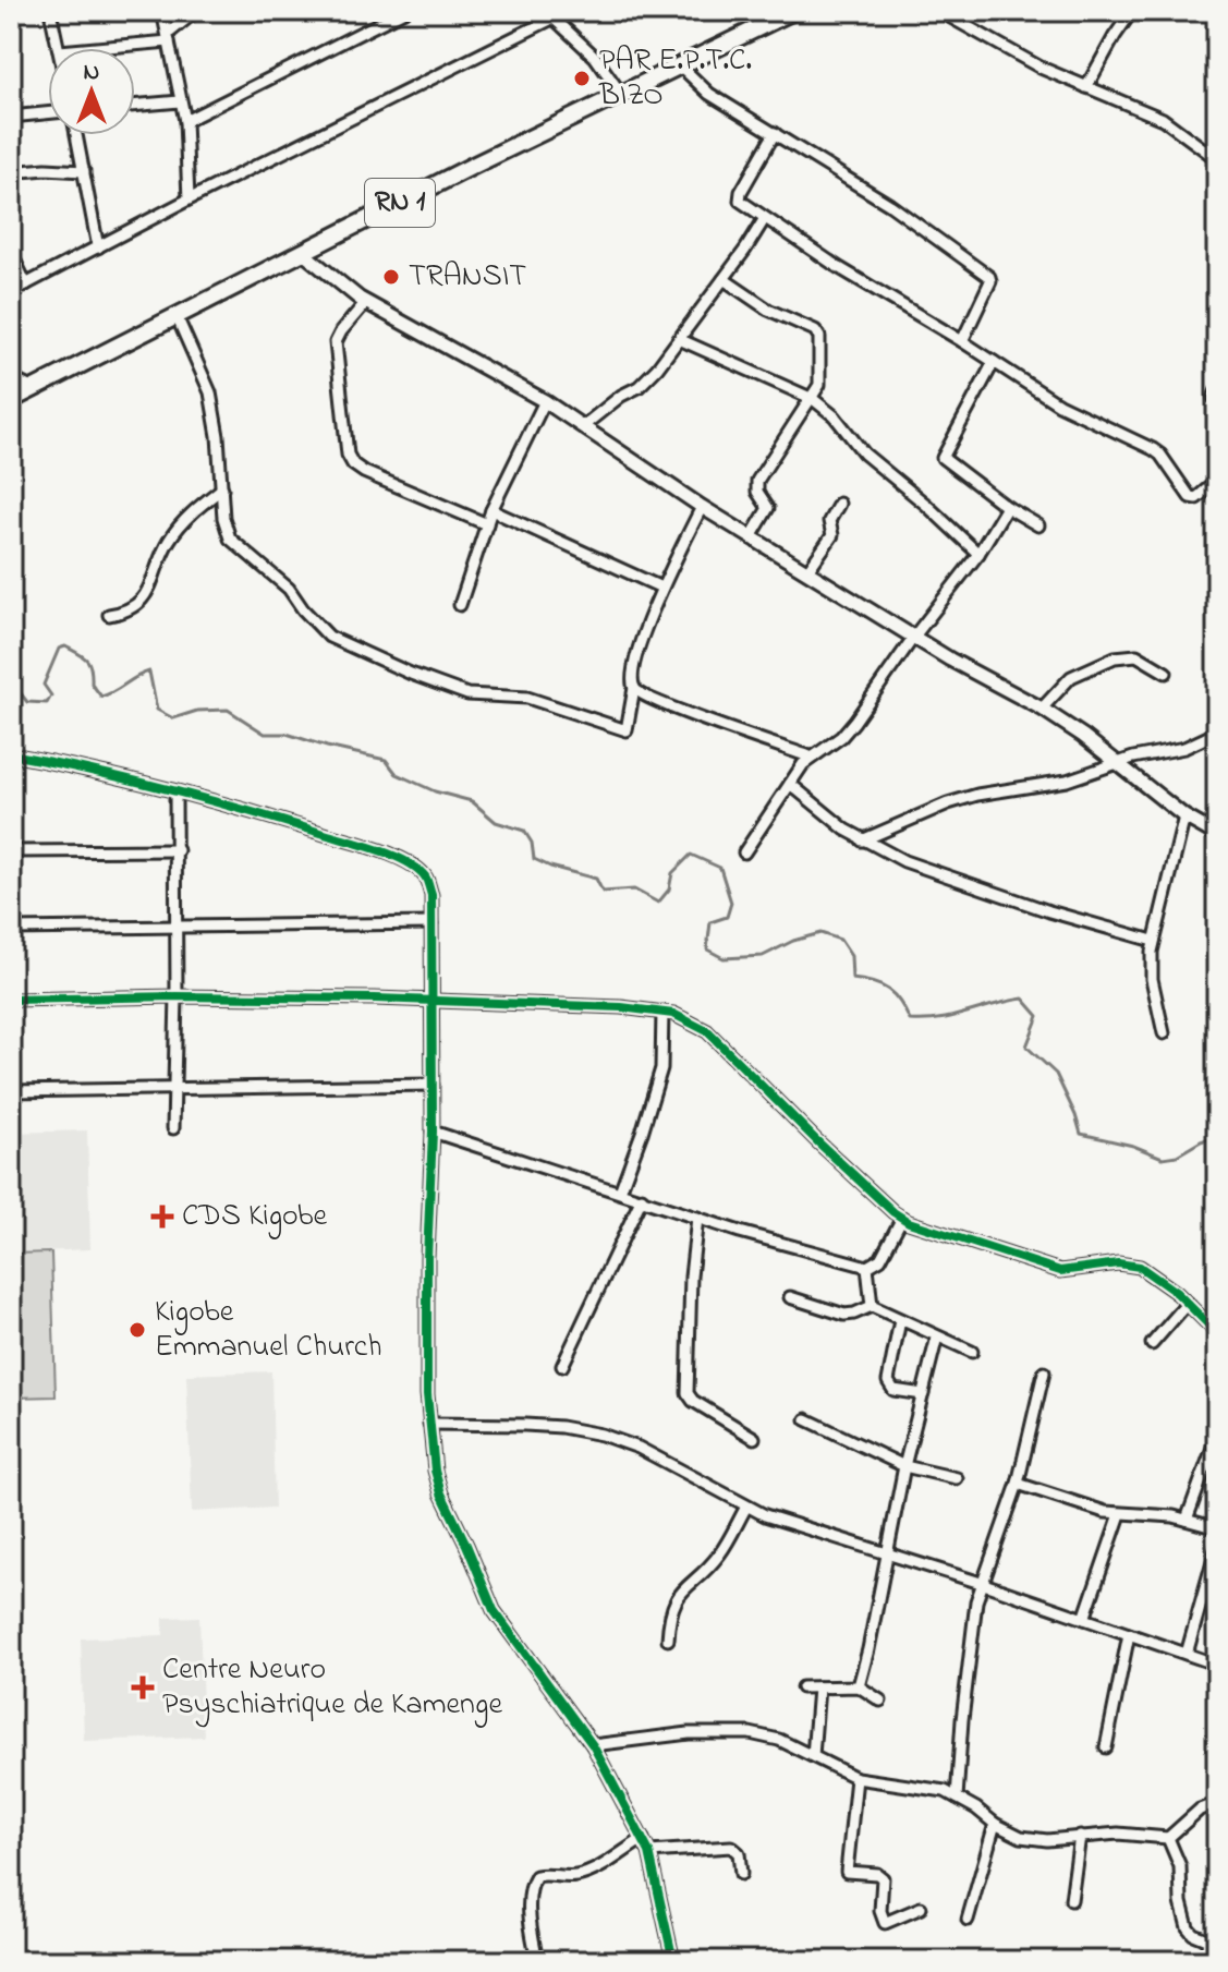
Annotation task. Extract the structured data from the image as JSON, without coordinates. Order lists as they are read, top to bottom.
{
  "streets": {
    "highway": ["RN 1"]
  },
  "places": {
    "other": ["PAR E.P.T.C. BIZO", "TRANSIT", "Kigobe Emmanuel Church"],
    "health": ["CDS Kigobe", "Centre Neuro Psyschiatrique de Kamenge"]
  },
  "north": "top"
}
